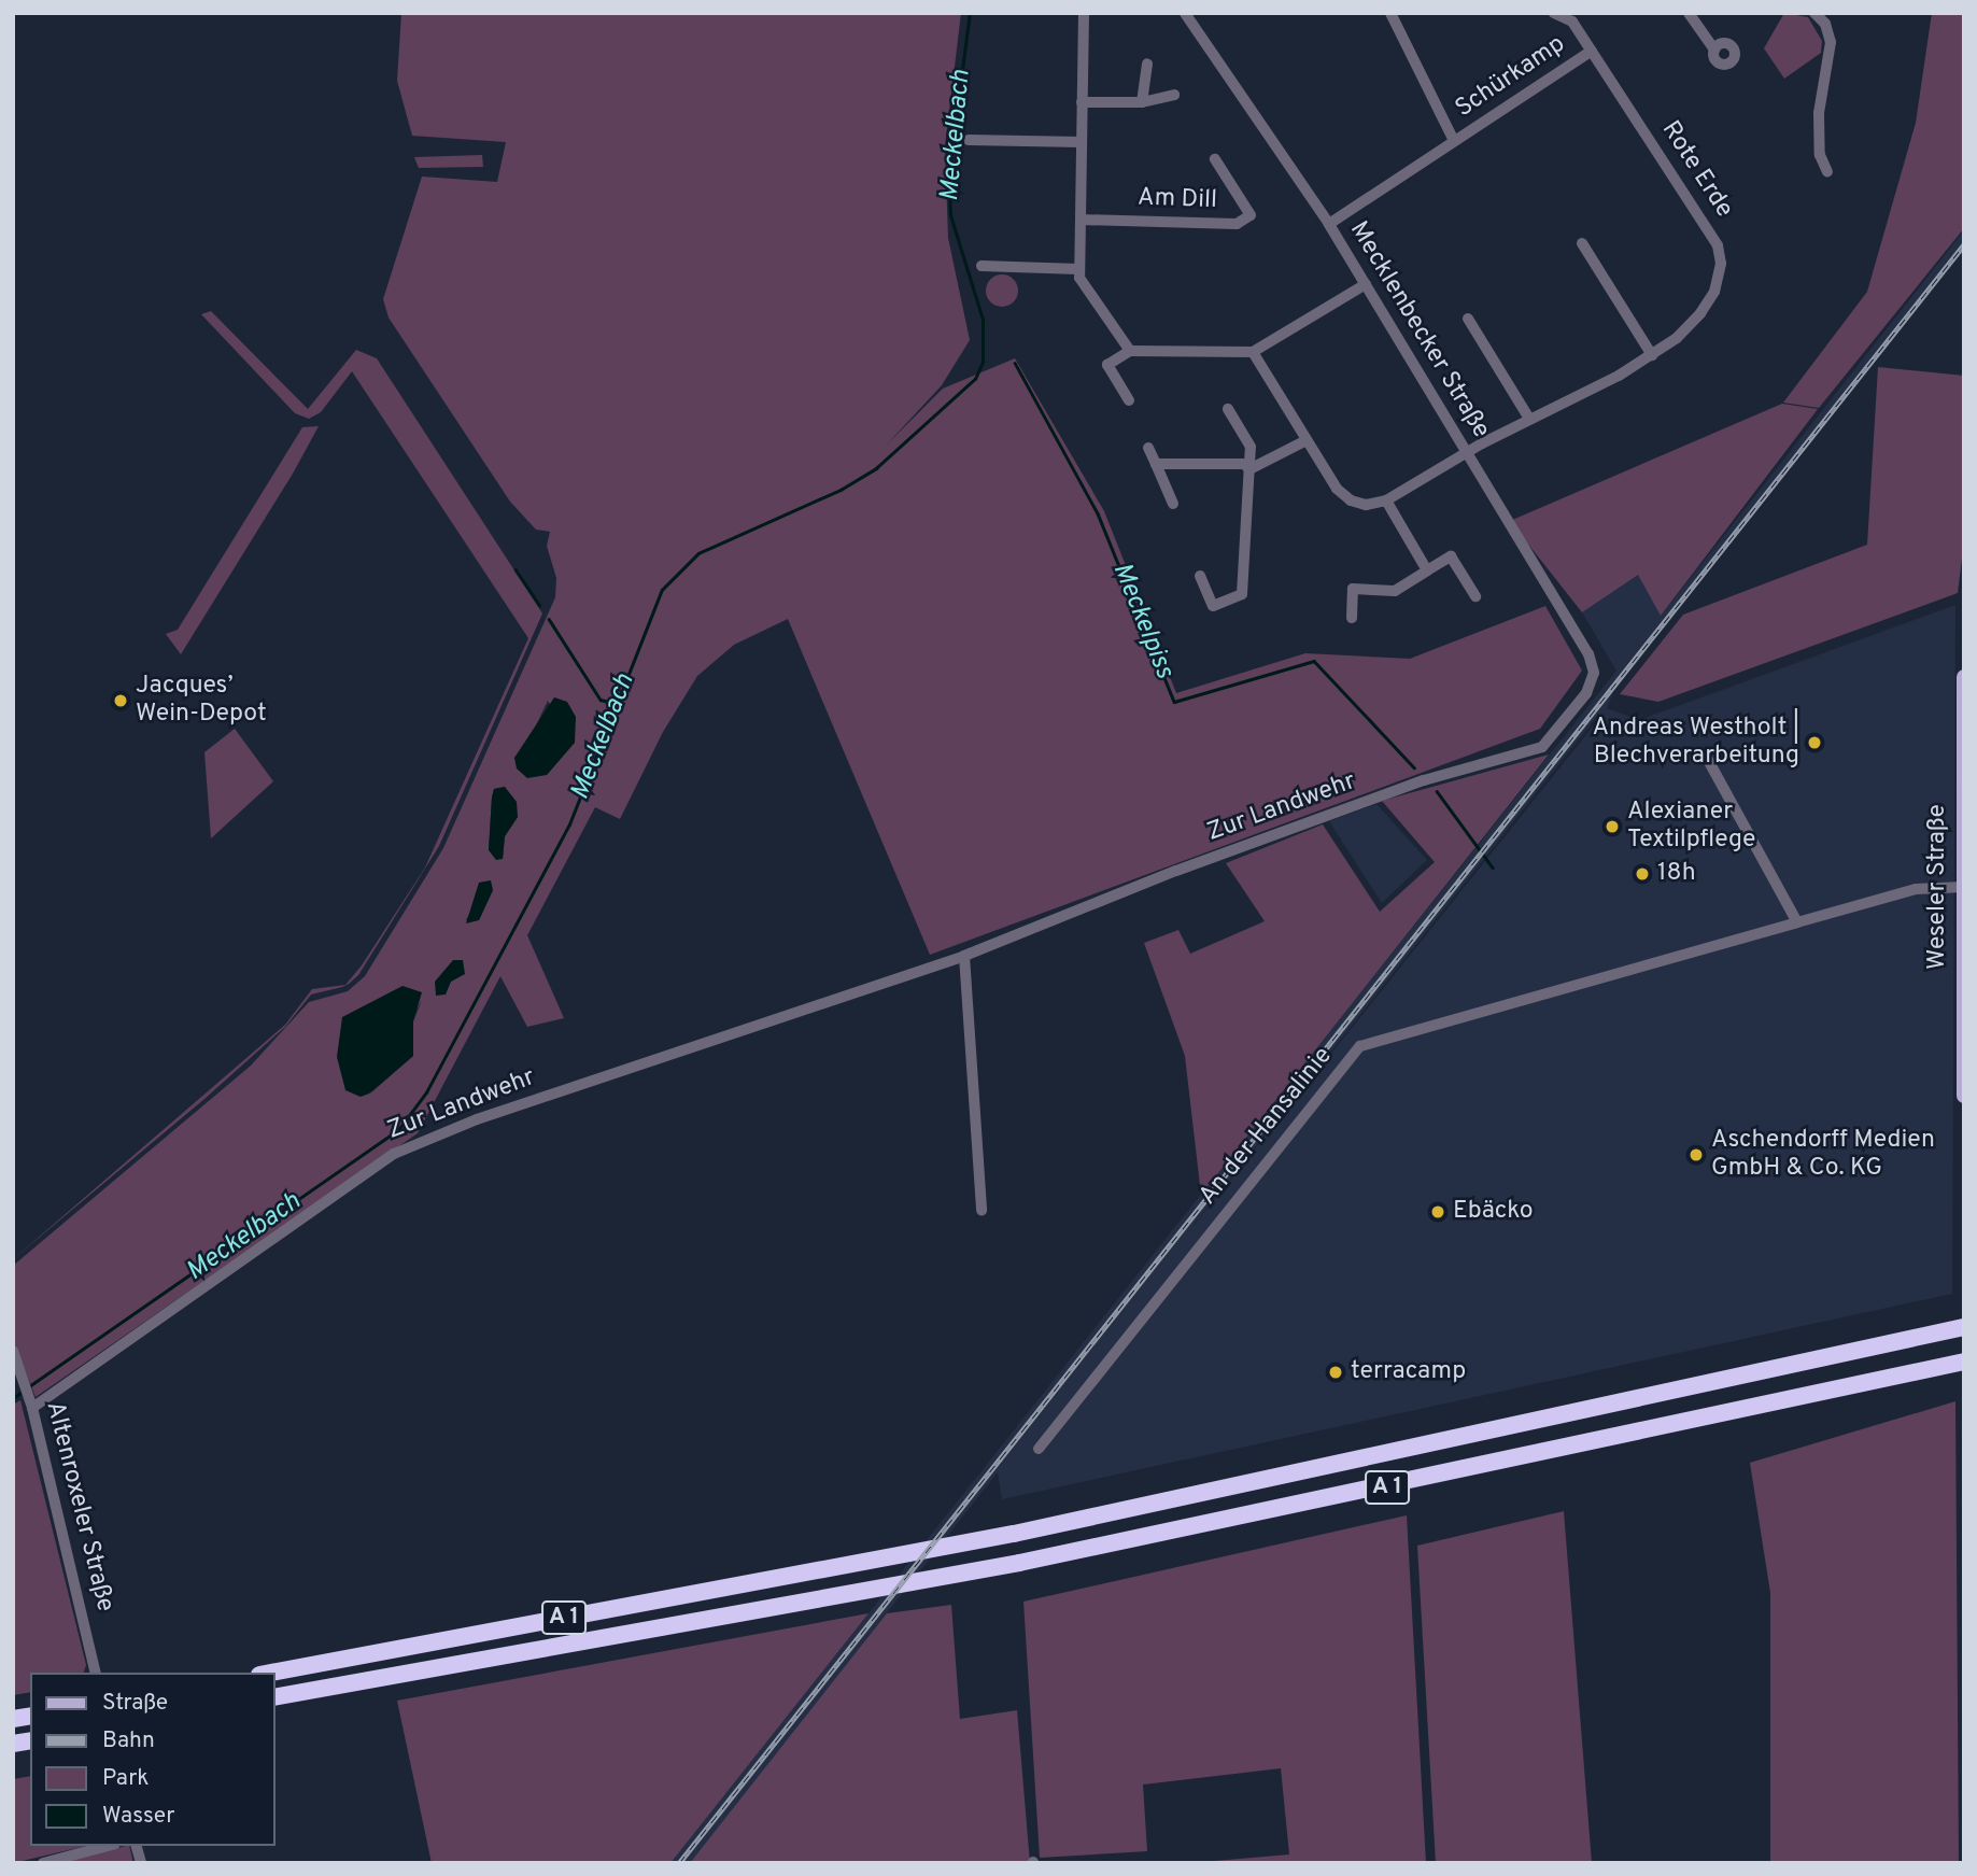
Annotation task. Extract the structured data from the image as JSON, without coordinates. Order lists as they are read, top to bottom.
{
  "streets": {
    "highway": ["A 1"],
    "main road": ["Weseler Straße"],
    "street": [
      "Schürkamp",
      "Rote Erde",
      "Am Dill",
      "Mecklenbecker Straße",
      "Zur Landwehr",
      "An der Hansalinie",
      "Altenroxeler Straße"
    ]
  },
  "crossings": [
    ["Schürkamp", "Rote Erde"],
    ["Schürkamp", "Mecklenbecker Straße"],
    ["Rote Erde", "Mecklenbecker Straße"],
    ["Mecklenbecker Straße", "Zur Landwehr"],
    ["Zur Landwehr", "Altenroxeler Straße"],
    ["Weseler Straße", "An der Hansalinie"]
  ],
  "water": ["Meckelbach", "Meckelpiss"],
  "places": [
    "Jacques’ Wein-Depot",
    "Andreas Westholt | Blechverarbeitung",
    "Alexianer Textilpflege",
    "18h",
    "Aschendorff Medien GmbH & Co. KG",
    "Ebäcko",
    "terracamp"
  ],
  "legend": [
    "Straße",
    "Bahn",
    "Park",
    "Wasser"
  ]
}
